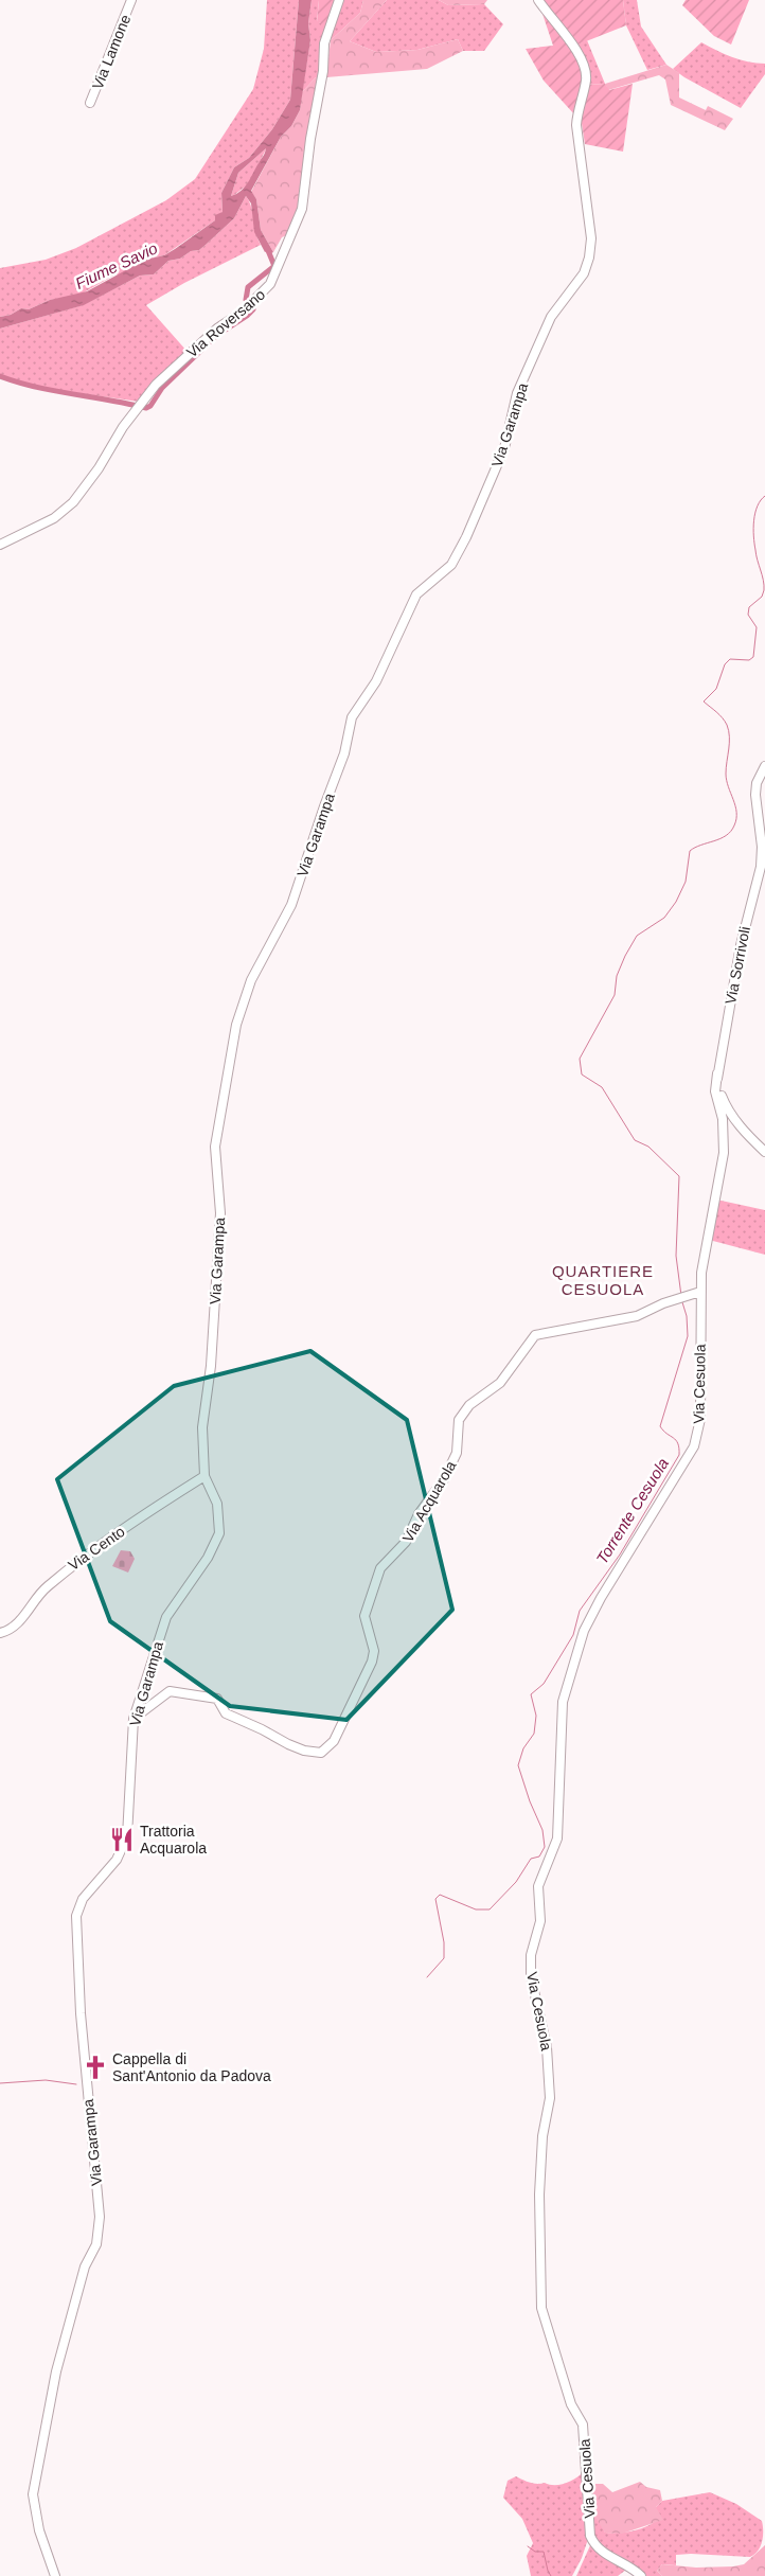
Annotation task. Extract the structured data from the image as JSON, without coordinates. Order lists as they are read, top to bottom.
{
  "streets": {
    "street": [
      "Via Lamone",
      "Via Roversano",
      "Via Garampa",
      "Via Sorrivoli",
      "Via Cesuola",
      "Via Acquarola",
      "Via Cento"
    ]
  },
  "crossings": [
    ["Via Garampa", "Via Acquarola"],
    ["Via Garampa", "Via Cento"],
    ["Via Cesuola", "Via Acquarola"]
  ],
  "districts": ["QUARTIERE CESUOLA"],
  "water": ["Fiume Savio", "Torrente Cesuola"],
  "places": {
    "restaurant": ["Trattoria Acquarola"],
    "church": ["Cappella di Sant'Antonio da Padova"]
  }
}
